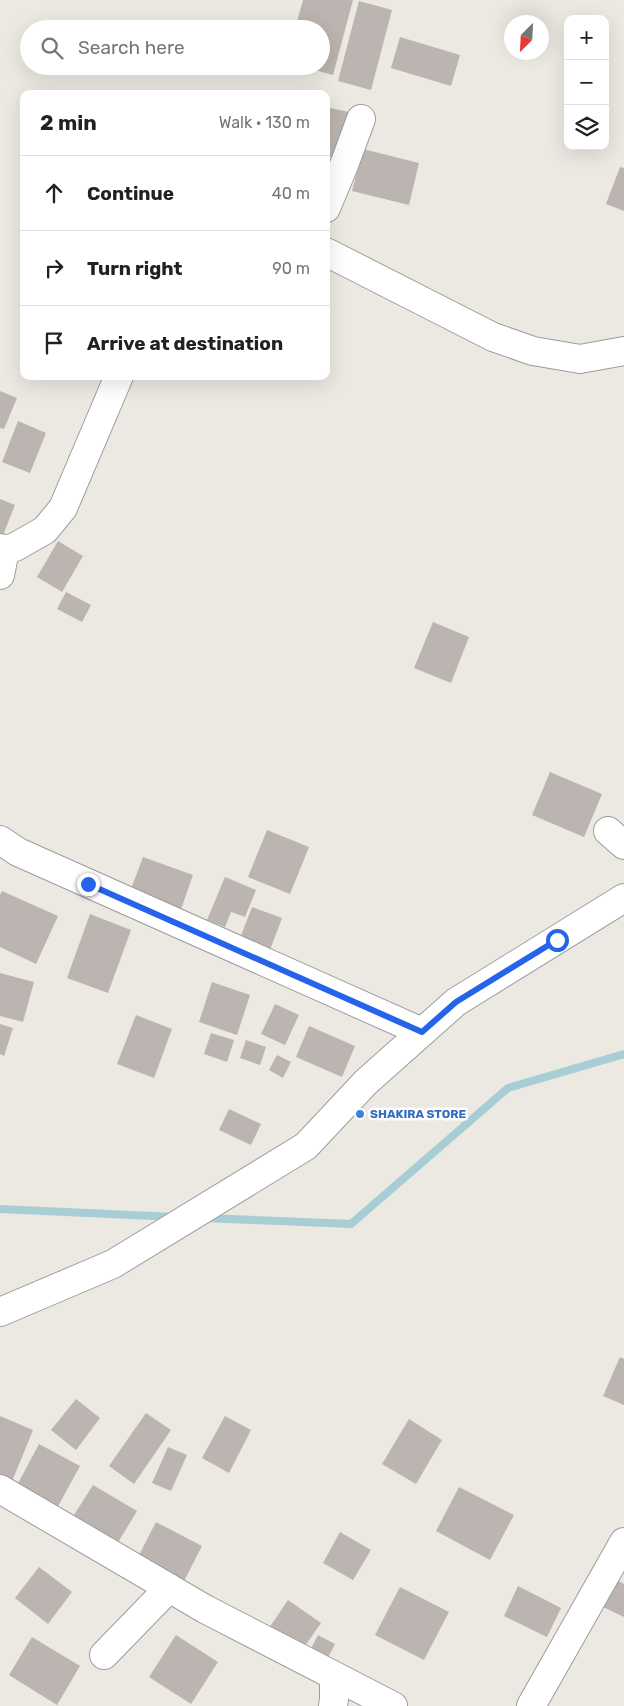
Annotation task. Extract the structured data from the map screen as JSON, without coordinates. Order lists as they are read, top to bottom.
{
  "places": ["SHAKIRA STORE"],
  "north": "bottom left",
  "page": {
    "map_buttons": ["+", "−"],
    "search": "Search here",
    "heading": ["2 min", "Walk · 130 m"],
    "list": [
      ["Continue", "40 m"],
      ["Turn right", "90 m"],
      "Arrive at destination"
    ]
  }
}
